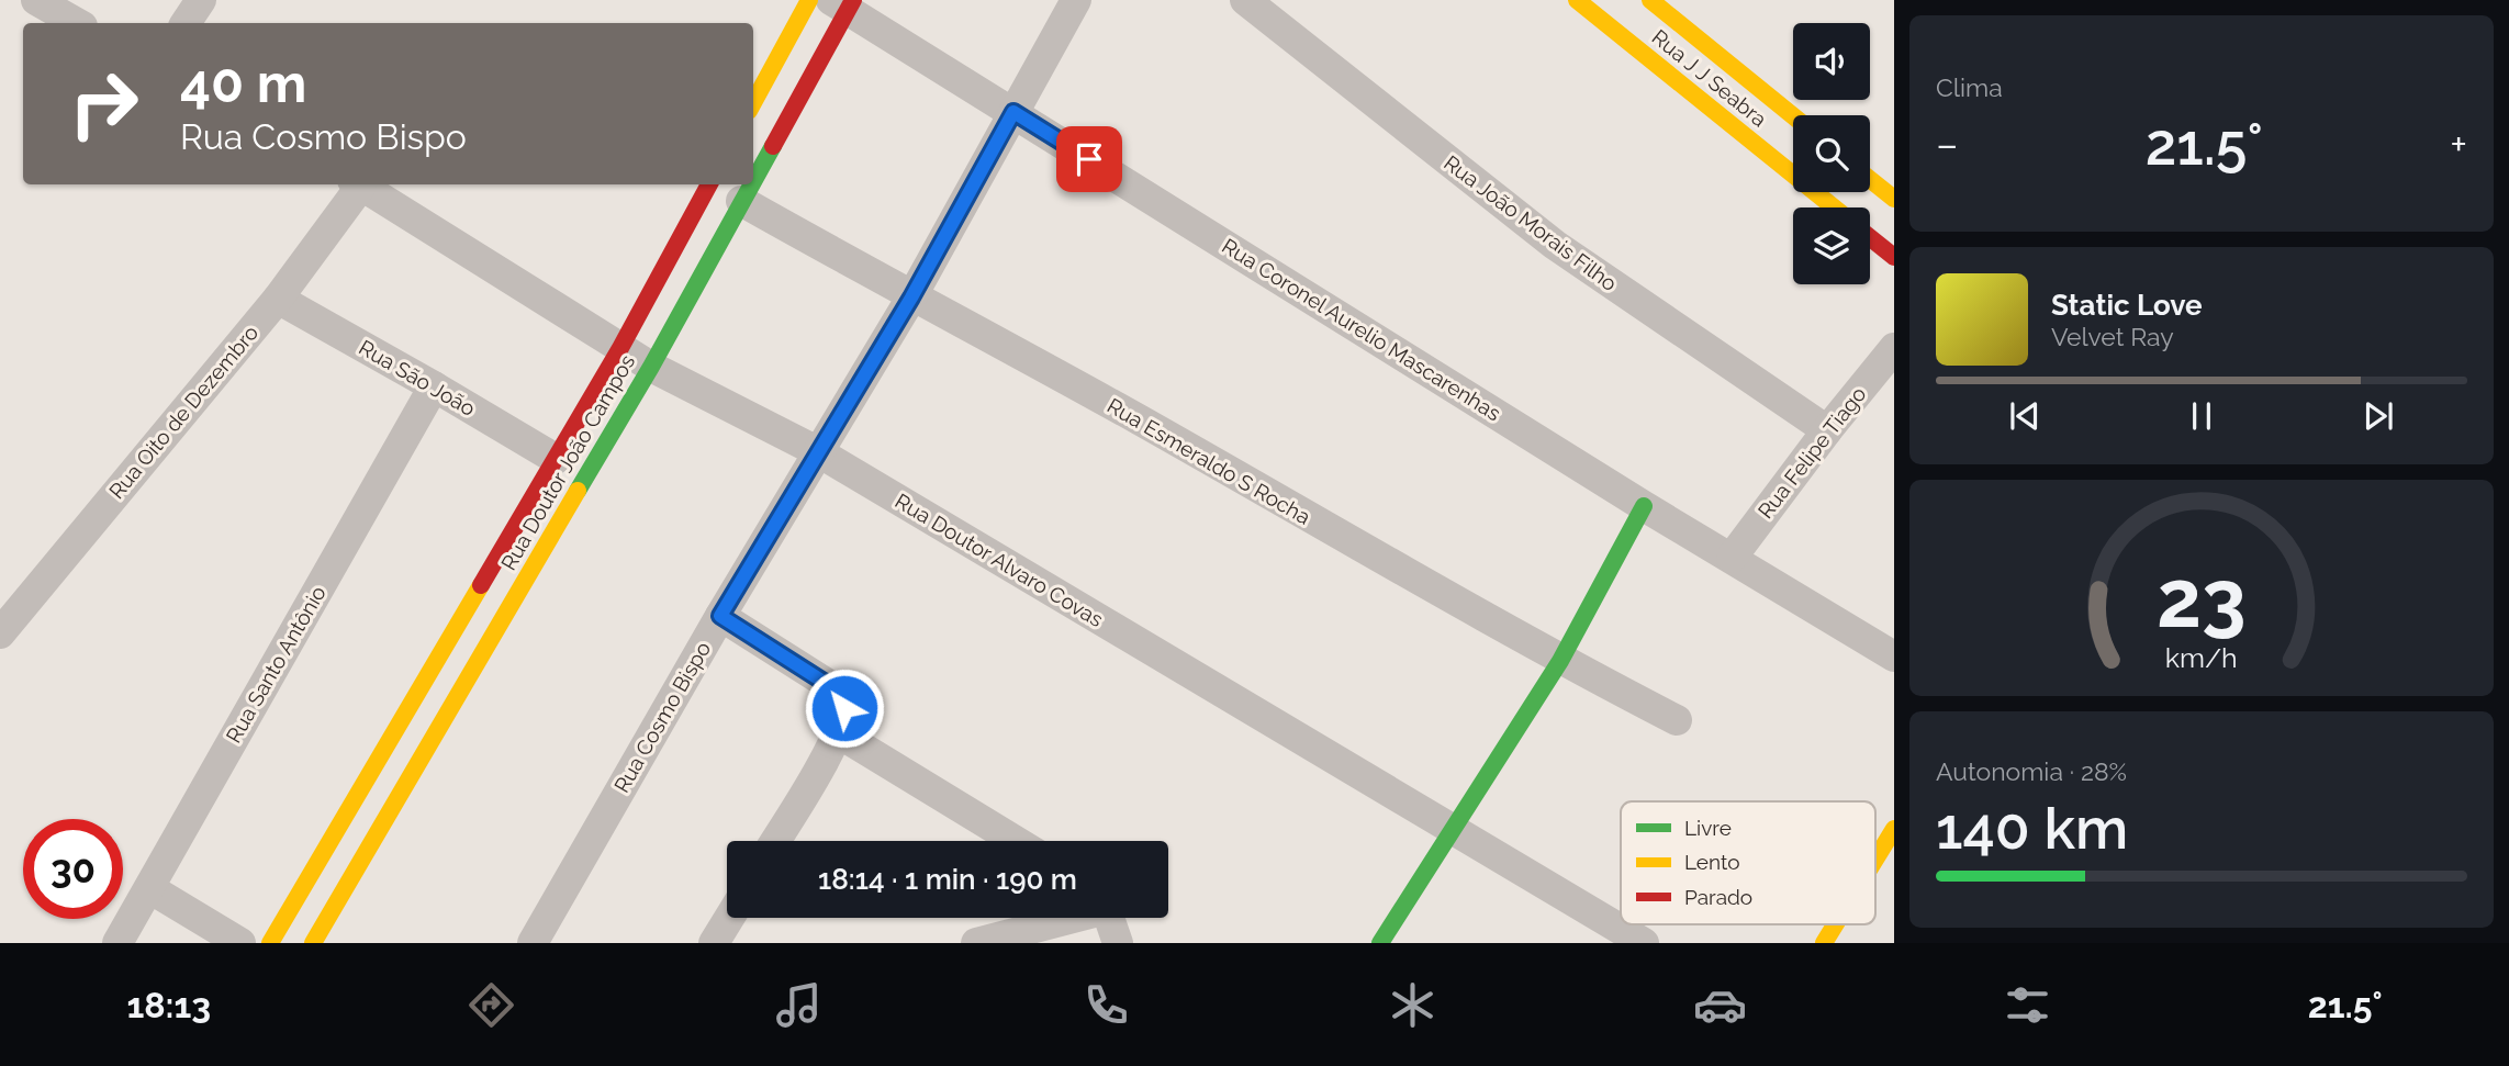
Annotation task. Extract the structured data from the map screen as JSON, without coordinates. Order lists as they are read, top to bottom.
{
  "streets": {
    "street": [
      "Rua J J Seabra",
      "Rua João Morais Filho",
      "Rua Coronel Aurelio Mascarenhas",
      "Rua São João",
      "Rua Oito de Dezembro",
      "Rua Felipe Tiago",
      "Rua Esmeraldo S Rocha",
      "Rua Doutor João Campos",
      "Rua Doutor Alvaro Covas",
      "Rua Santo Antônio",
      "Rua Cosmo Bispo"
    ]
  },
  "crossings": [
    ["Rua João Morais Filho", "Rua Felipe Tiago"],
    ["Rua Coronel Aurelio Mascarenhas", "Rua Felipe Tiago"],
    ["Rua Coronel Aurelio Mascarenhas", "Rua Doutor João Campos"],
    ["Rua Coronel Aurelio Mascarenhas", "Rua Cosmo Bispo"],
    ["Rua São João", "Rua Oito de Dezembro"],
    ["Rua São João", "Rua Doutor João Campos"],
    ["Rua São João", "Rua Santo Antônio"],
    ["Rua Esmeraldo S Rocha", "Rua Doutor João Campos"],
    ["Rua Esmeraldo S Rocha", "Rua Cosmo Bispo"],
    ["Rua Doutor João Campos", "Rua Doutor Alvaro Covas"],
    ["Rua Doutor Alvaro Covas", "Rua Cosmo Bispo"]
  ],
  "legend": ["Livre", "Lento", "Parado"],
  "page": {
    "tile": [
      "Clima",
      ["Autonomia · 28%", "140 km"]
    ],
    "turn": ["40 m", "Rua Cosmo Bispo"],
    "heat": ["−", "21.5°", "+"],
    "song": ["Static Love", "Velvet Ray"],
    "limit": "30",
    "trip": "18:14 · 1 min · 190 m",
    "tabs": ["18:13", "21.5°"],
    "gauge": ["23", "km/h"]
  }
}
